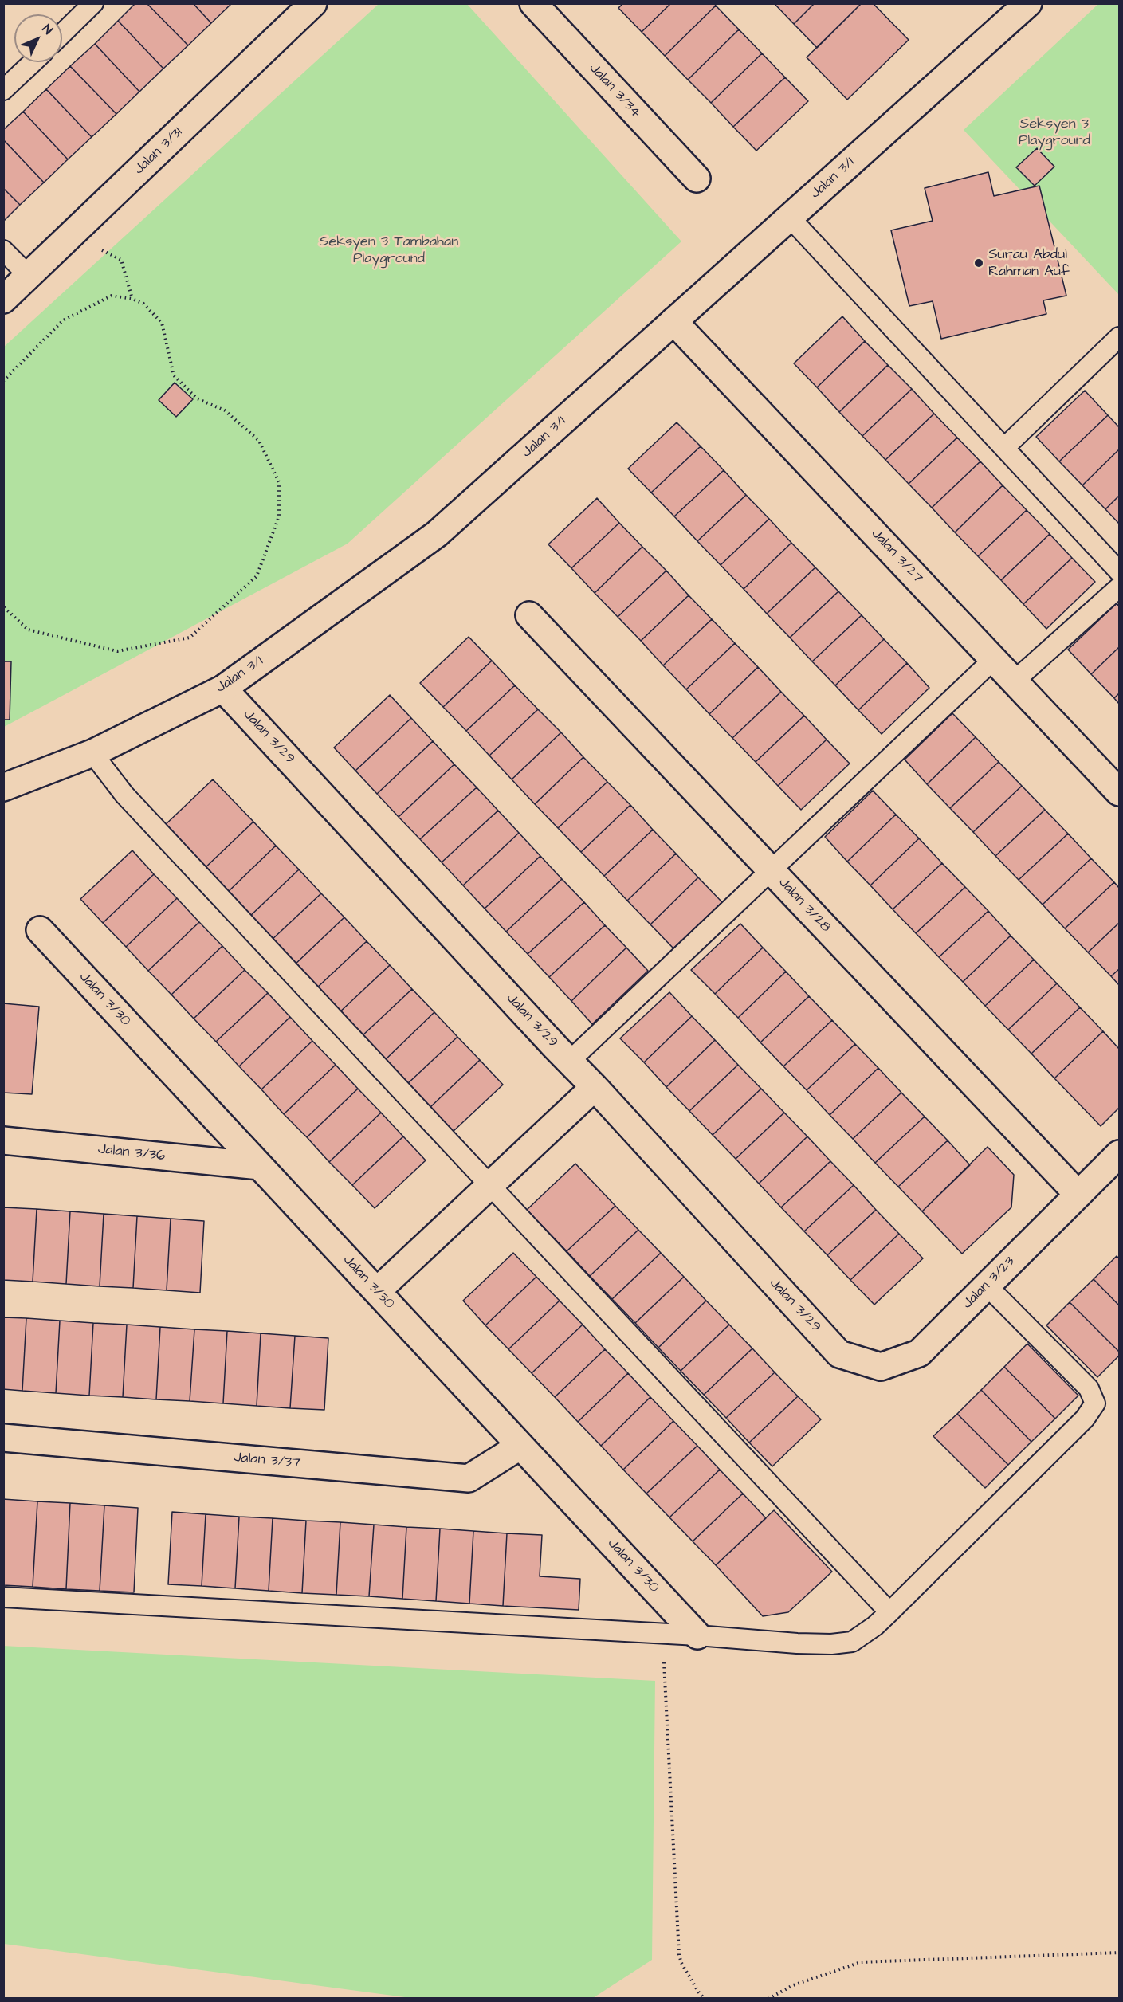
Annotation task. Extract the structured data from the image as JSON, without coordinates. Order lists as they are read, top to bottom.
{
  "streets": {
    "street": [
      "Jalan 3/34",
      "Jalan 3/31",
      "Jalan 3/1",
      "Jalan 3/27",
      "Jalan 3/29",
      "Jalan 3/28",
      "Jalan 3/30",
      "Jalan 3/36",
      "Jalan 3/23",
      "Jalan 3/37"
    ]
  },
  "crossings": [
    ["Jalan 3/1", "Jalan 3/27"],
    ["Jalan 3/1", "Jalan 3/29"],
    ["Jalan 3/29", "Jalan 3/23"],
    ["Jalan 3/28", "Jalan 3/23"],
    ["Jalan 3/30", "Jalan 3/36"],
    ["Jalan 3/30", "Jalan 3/37"]
  ],
  "parks": ["Seksyen 3 Playground", "Seksyen 3 Tambahan Playground"],
  "places": ["Surau Abdul Rahman Auf"],
  "north": "top right"
}
